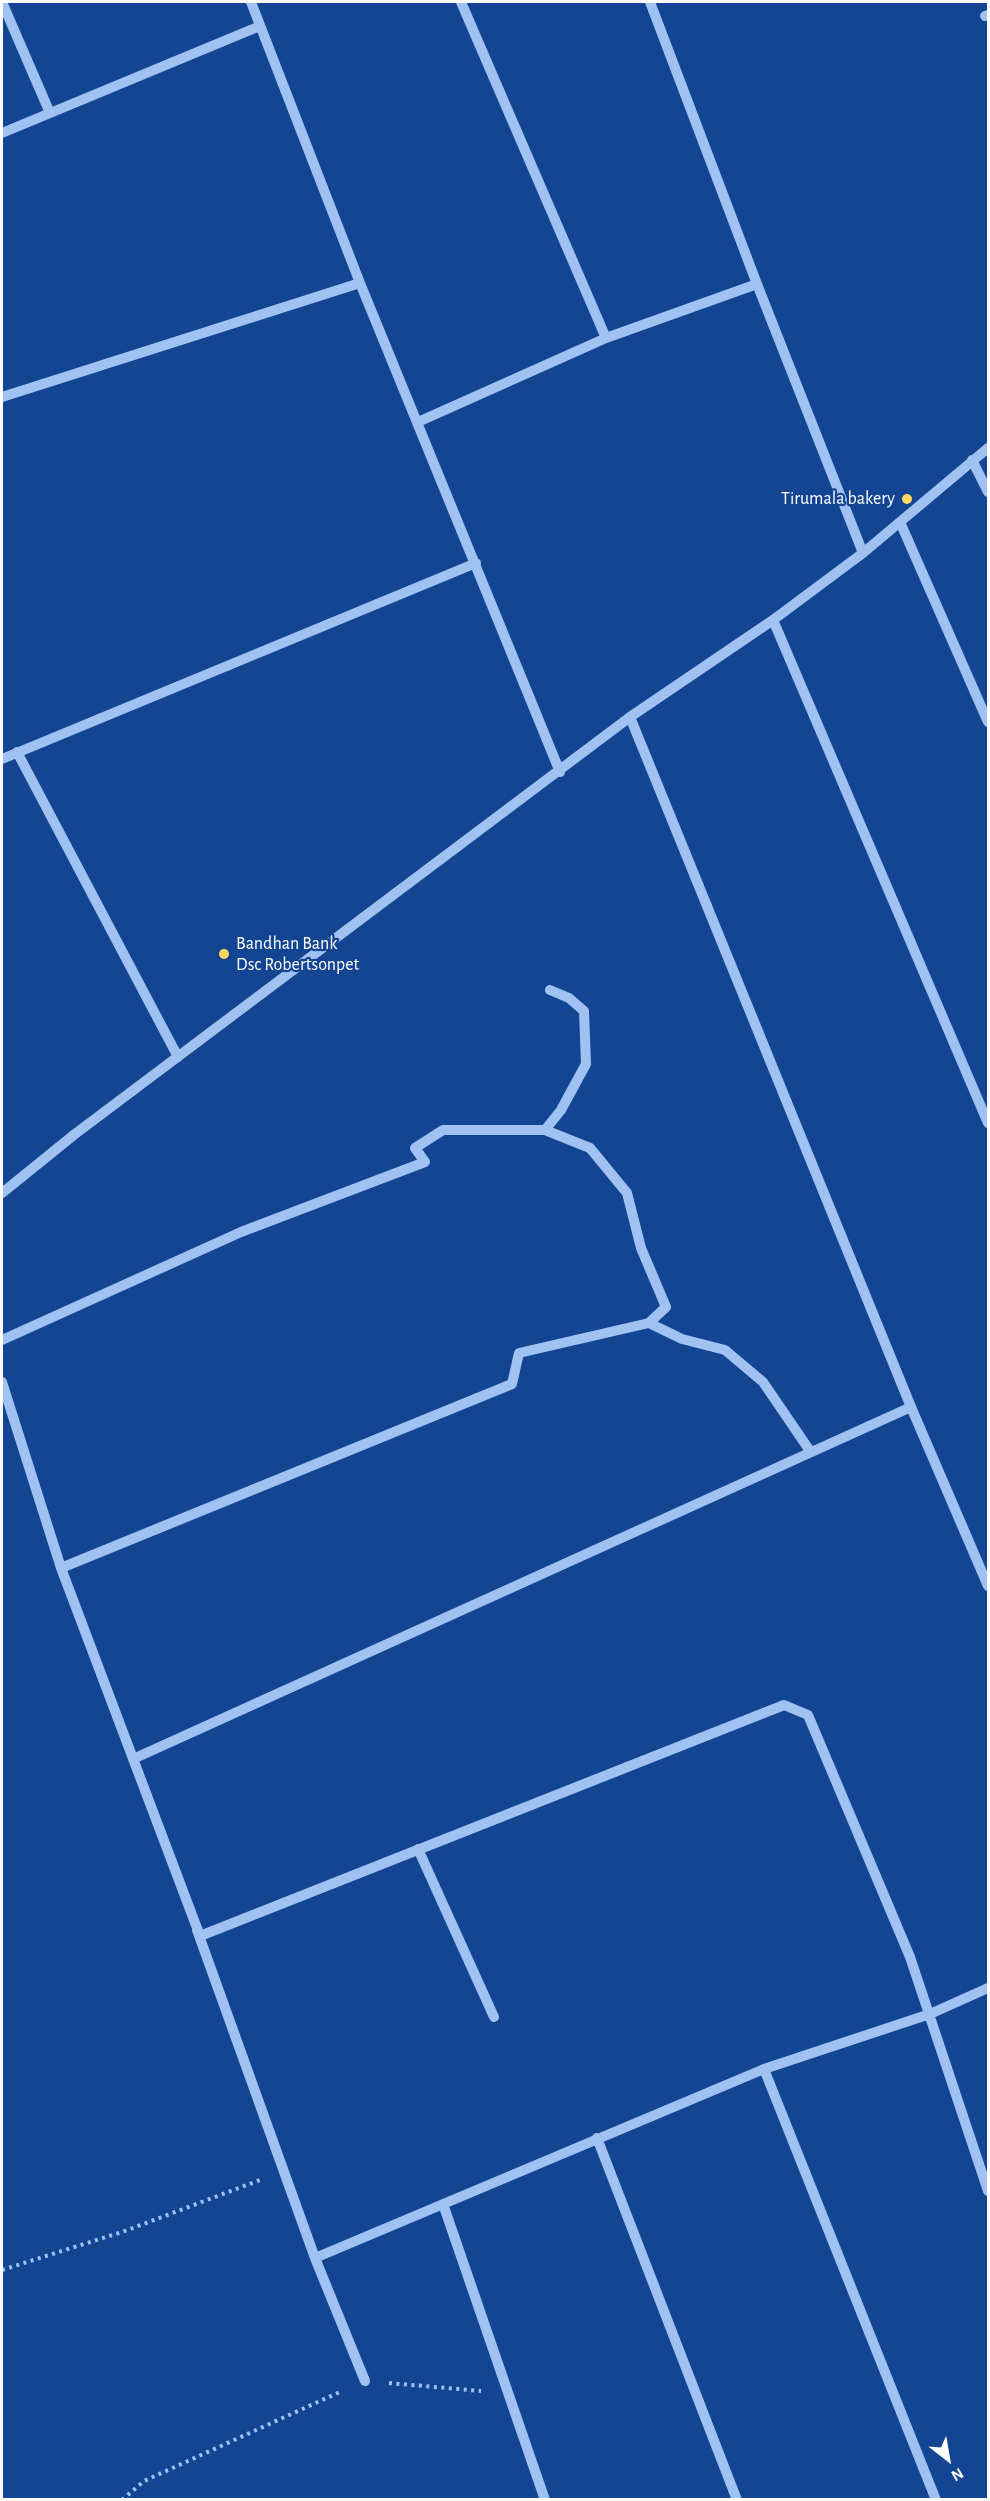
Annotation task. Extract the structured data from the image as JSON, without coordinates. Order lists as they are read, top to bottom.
{
  "places": ["Tirumala bakery", "Bandhan Bank Dsc Robertsonpet"],
  "north": "bottom right"
}
